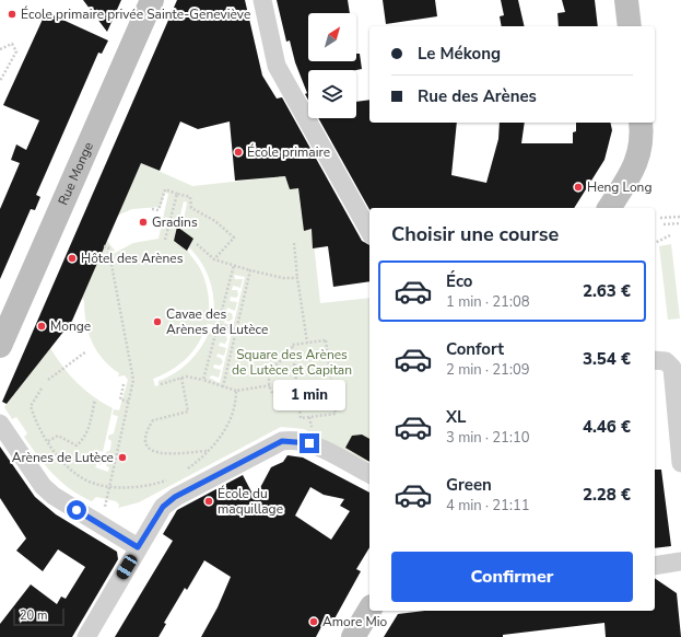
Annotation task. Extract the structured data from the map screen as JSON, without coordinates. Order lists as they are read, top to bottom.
{
  "streets": {
    "main road": ["Rue Monge"]
  },
  "parks": ["Square des Arènes de Lutèce et Capitan"],
  "places": [
    "École primaire privée Sainte-Geneviève",
    "École primaire",
    "Heng Long",
    "Gradins",
    "Hôtel des Arènes",
    "Cavae des Arènes de Lutèce",
    "Monge",
    "Arènes de Lutèce",
    "École du maquillage",
    "Amore Mio"
  ],
  "scale_bar": "20 m",
  "north": "top right",
  "page": {
    "banner": ["Le Mékong", "Rue des Arènes"],
    "heading": "Choisir une course",
    "list": [
      {
        "name": "Éco",
        "note": "1 min · 21:08",
        "value": "2.63 €"
      },
      {
        "name": "Confort",
        "note": "2 min · 21:09",
        "value": "3.54 €"
      },
      {
        "name": "XL",
        "note": "3 min · 21:10",
        "value": "4.46 €"
      },
      {
        "name": "Green",
        "note": "4 min · 21:11",
        "value": "2.28 €"
      }
    ],
    "bubble": "1 min",
    "buttons": "Confirmer",
    "scale": "20 m"
  }
}
